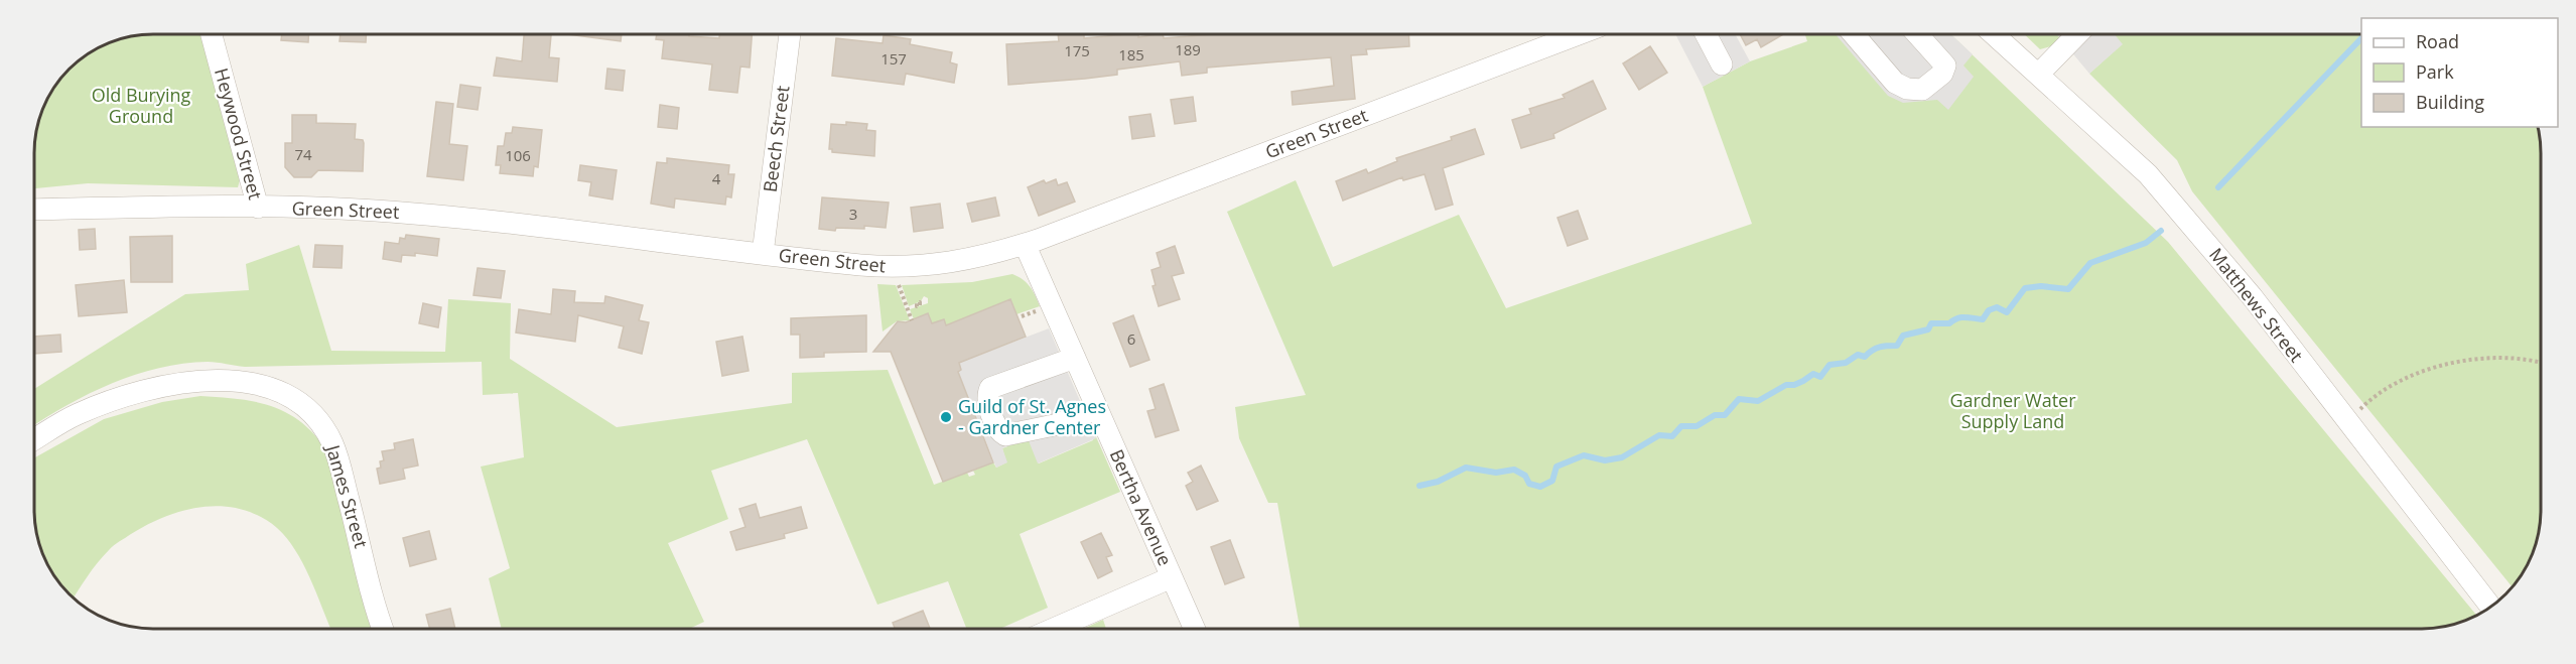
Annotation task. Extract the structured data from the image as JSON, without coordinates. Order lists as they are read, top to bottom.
{
  "streets": {
    "street": [
      "Heywood Street",
      "Green Street",
      "Beech Street",
      "Matthews Street",
      "James Street",
      "Bertha Avenue"
    ]
  },
  "crossings": [
    ["Heywood Street", "Green Street"],
    ["Green Street", "Beech Street"],
    ["Green Street", "Bertha Avenue"]
  ],
  "parks": ["Old Burying Ground", "Gardner Water Supply Land"],
  "places": ["Guild of St. Agnes - Gardner Center"],
  "house_numbers": [
    "189",
    "175",
    "185",
    "157",
    "74",
    "106",
    "4",
    "3",
    "6"
  ],
  "legend": ["Road", "Park", "Building"]
}
